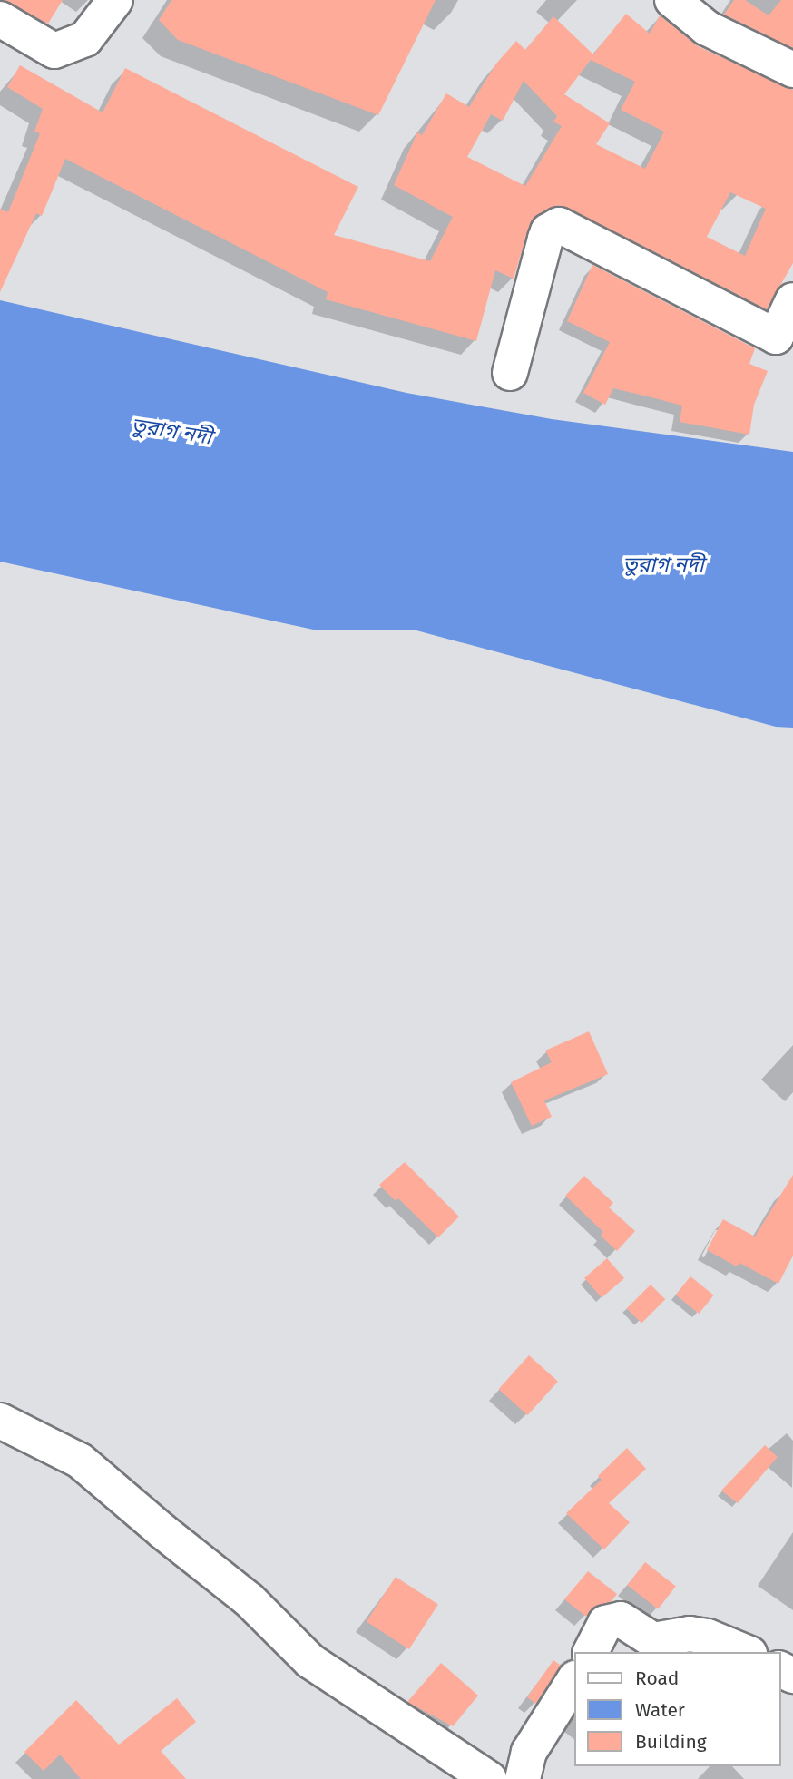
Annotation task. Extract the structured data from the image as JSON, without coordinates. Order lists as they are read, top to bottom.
{
  "water": ["তুরাগ নদী"],
  "legend": ["Road", "Water", "Building"]
}
